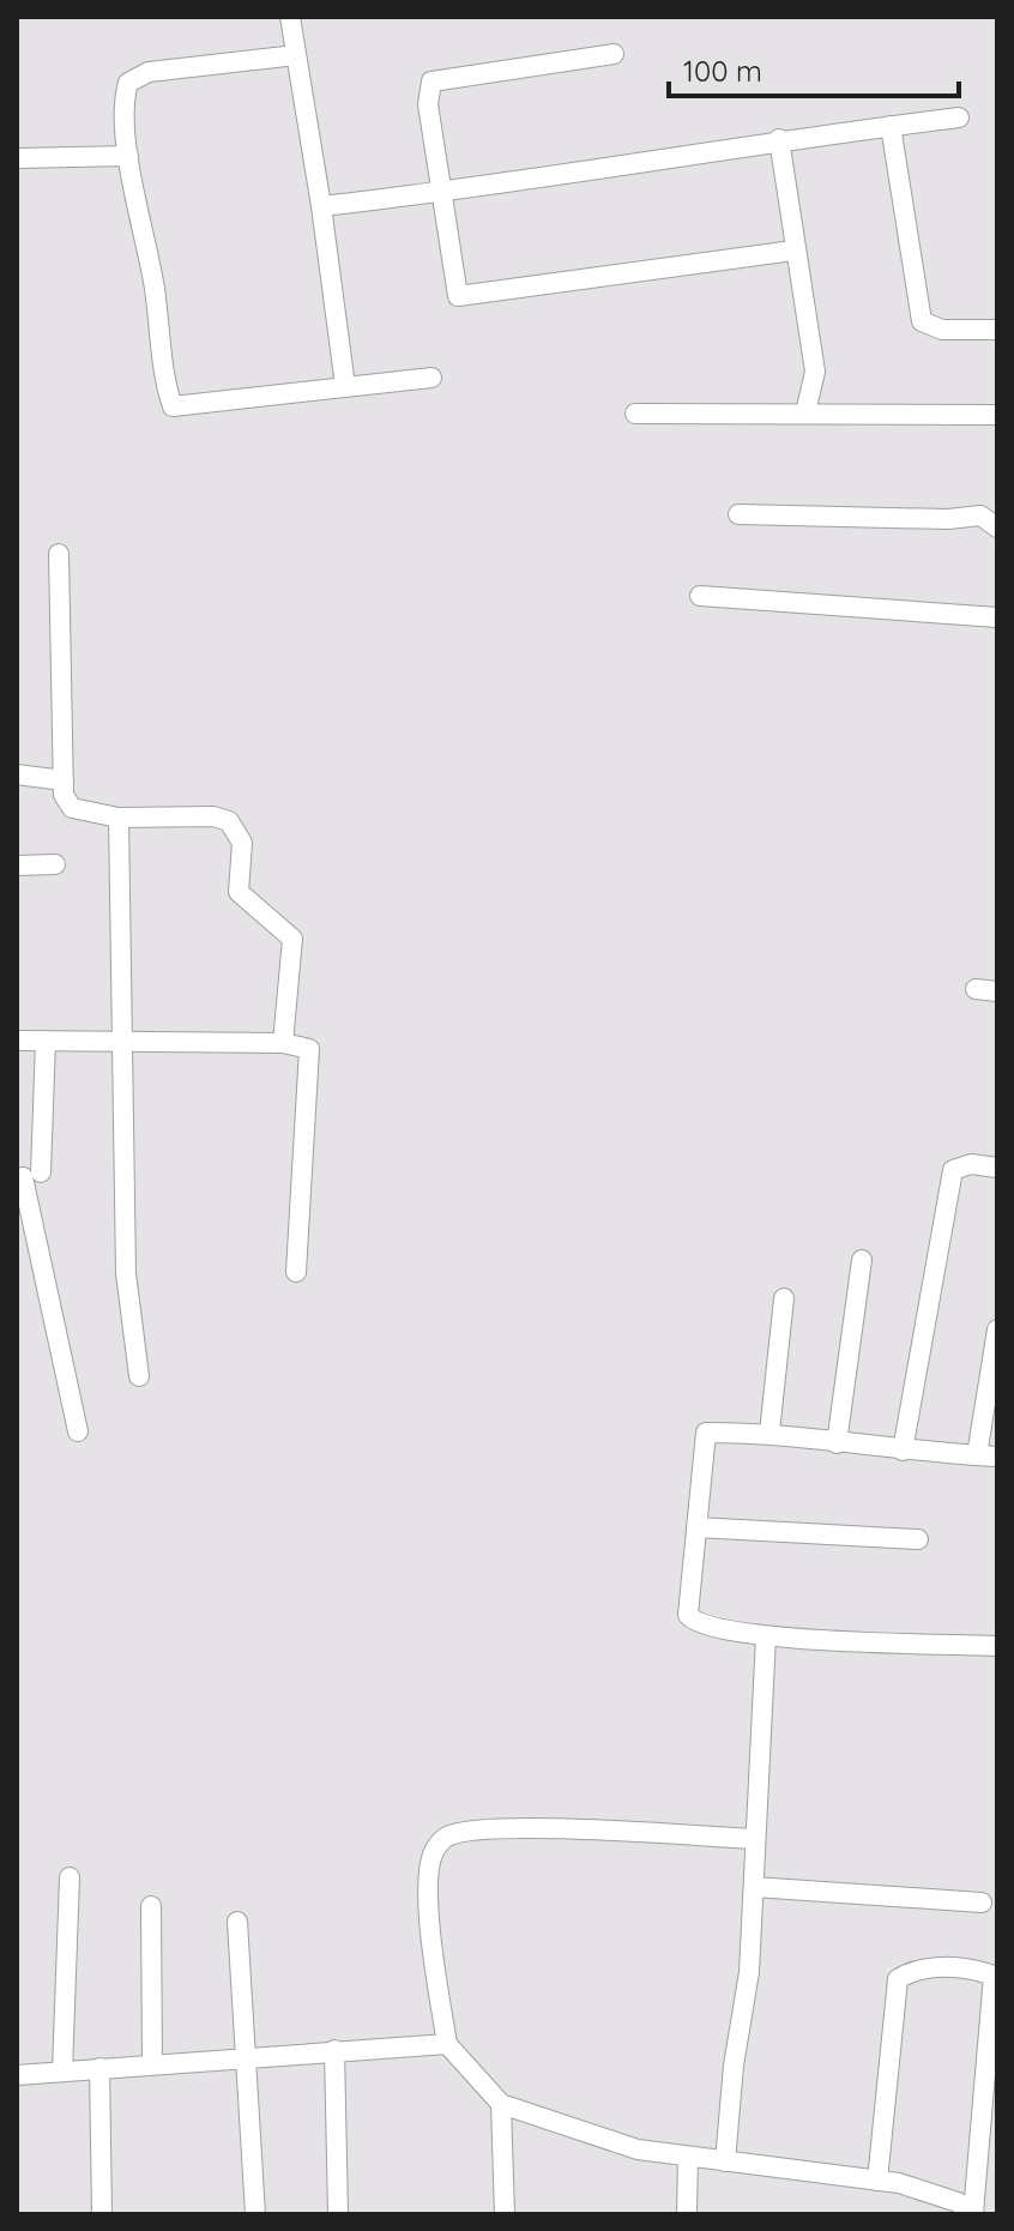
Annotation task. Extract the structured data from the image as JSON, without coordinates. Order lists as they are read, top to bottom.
{
  "scale_bar": "100 m"
}
